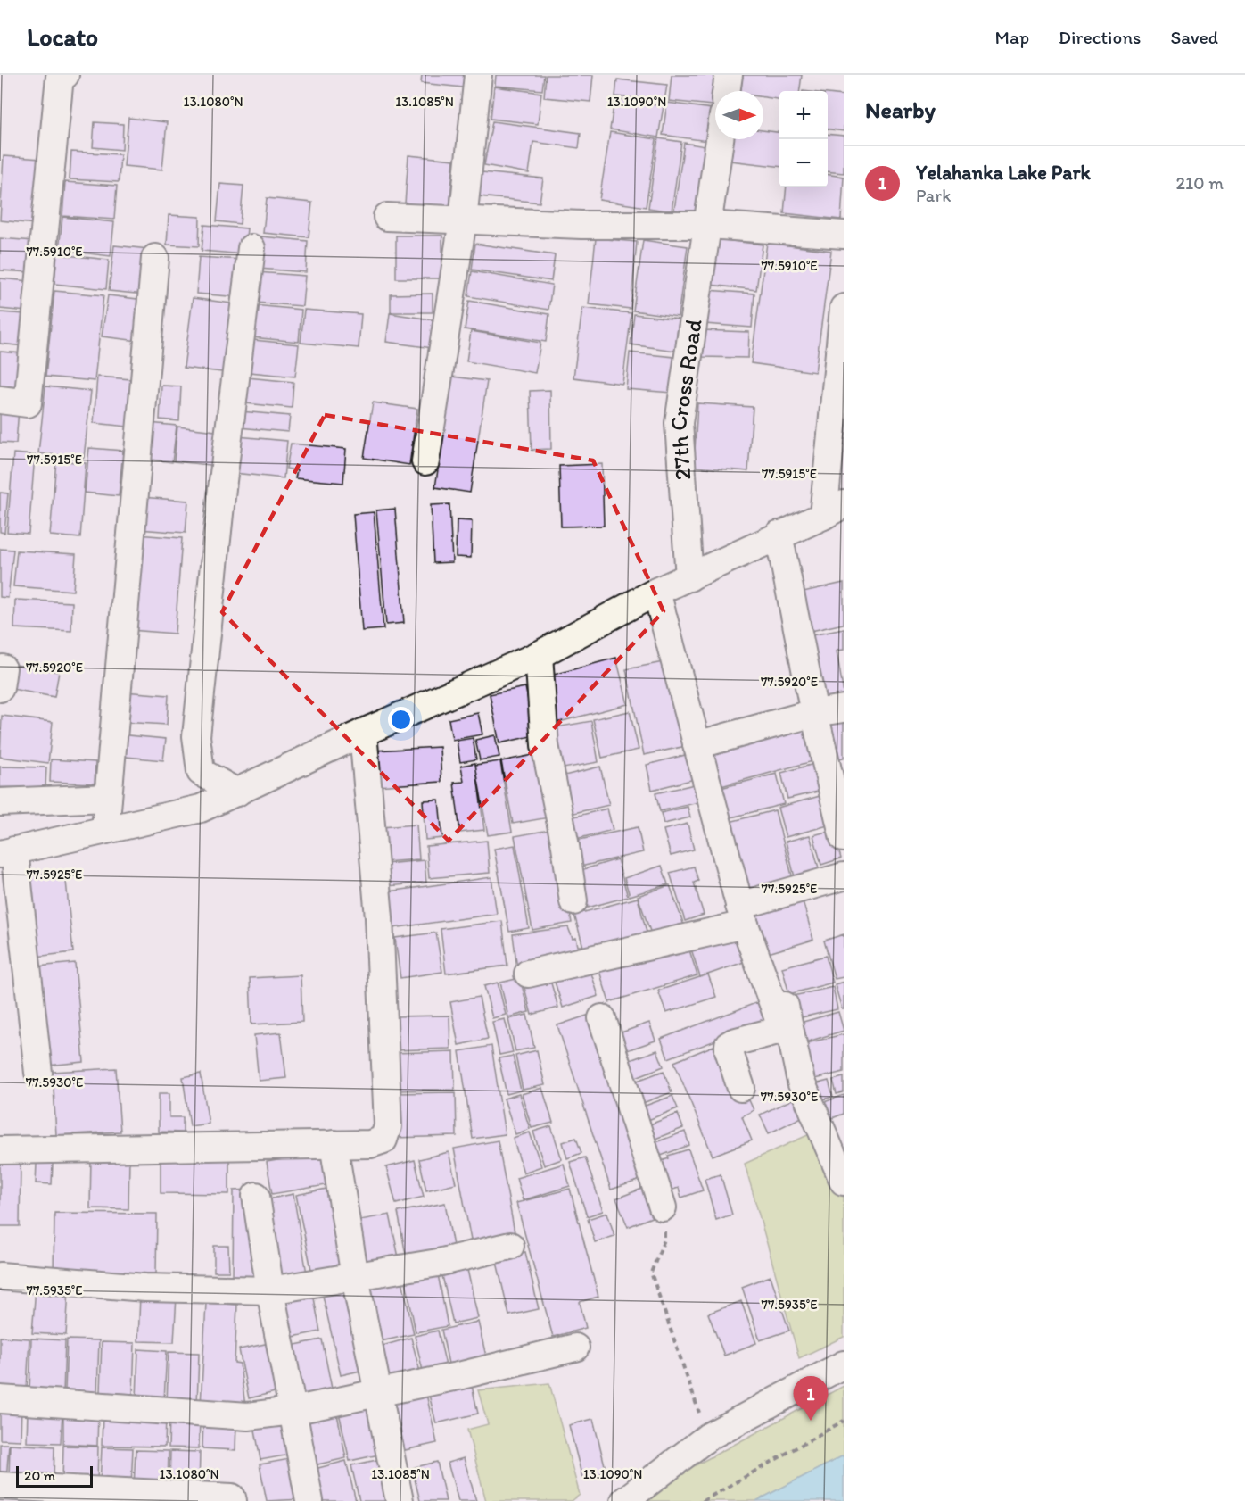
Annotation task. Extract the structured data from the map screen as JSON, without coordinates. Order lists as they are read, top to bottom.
{
  "streets": {
    "street": ["27th Cross Road"]
  },
  "scale_bar": "20 m",
  "north": "right",
  "page": {
    "header": "Locato",
    "nav": ["Map", "Directions", "Saved"],
    "heading": "Nearby",
    "map_buttons": ["+", "−"],
    "list": [
      {
        "mark": "1",
        "name": "Yelahanka Lake Park",
        "note": "Park",
        "value": "210 m"
      }
    ],
    "pins": "1",
    "scale": "20 m"
  },
  "coordinates": [
    "13.1080°N",
    "13.1085°N",
    "13.1090°N",
    "77.5910°E",
    "77.5915°E",
    "77.5920°E",
    "77.5925°E",
    "77.5930°E",
    "77.5935°E"
  ]
}
